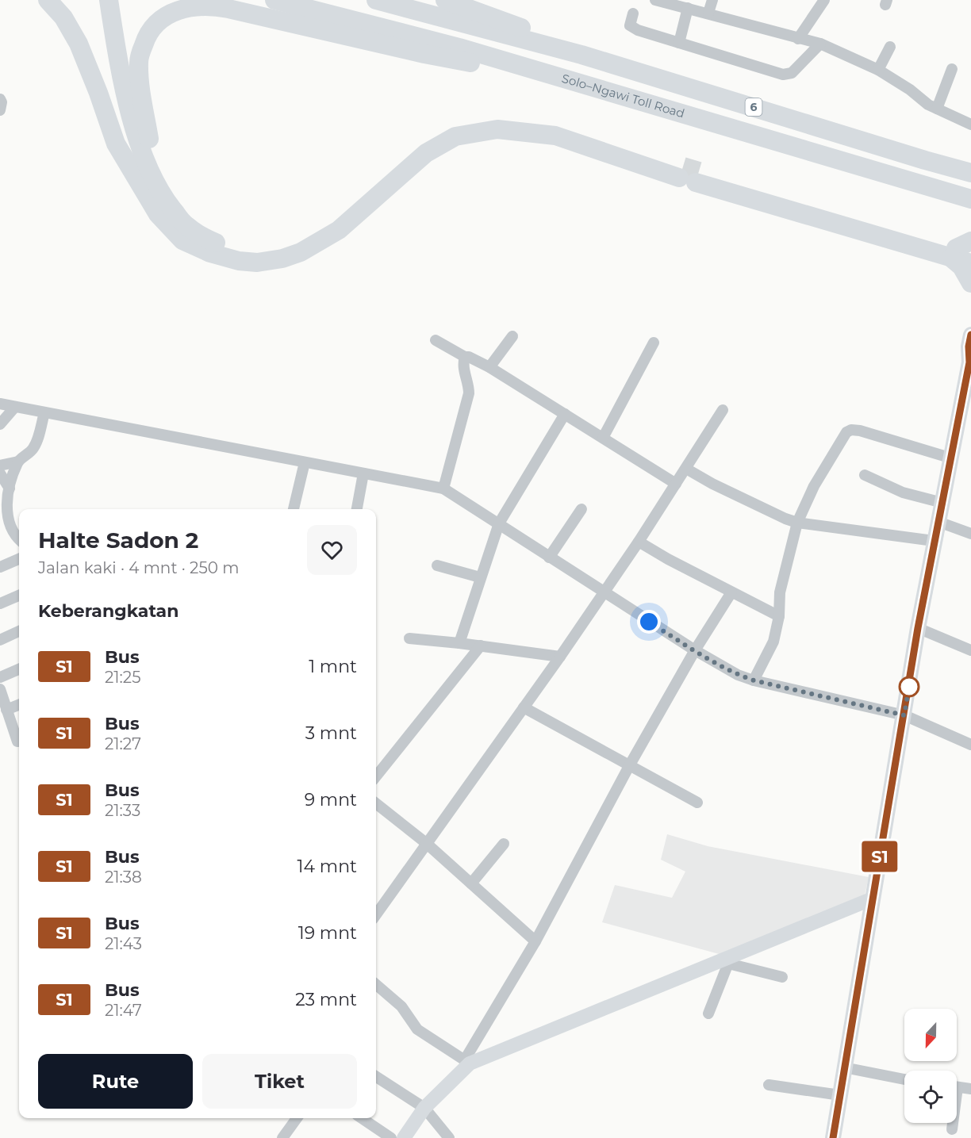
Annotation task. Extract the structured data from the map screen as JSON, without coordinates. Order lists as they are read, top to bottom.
{
  "streets": {
    "highway": ["Solo–Ngawi Toll Road", "6"]
  },
  "lines": ["bus line S1"],
  "north": "bottom",
  "page": {
    "on_map": "S1",
    "heading": [
      ["Halte Sadon 2", "Jalan kaki · 4 mnt · 250 m"],
      "Keberangkatan"
    ],
    "list": [
      {
        "mark": "S1",
        "name": "Bus",
        "note": "21:25",
        "value": "1 mnt"
      },
      {
        "mark": "S1",
        "name": "Bus",
        "note": "21:27",
        "value": "3 mnt"
      },
      {
        "mark": "S1",
        "name": "Bus",
        "note": "21:33",
        "value": "9 mnt"
      },
      {
        "mark": "S1",
        "name": "Bus",
        "note": "21:38",
        "value": "14 mnt"
      },
      {
        "mark": "S1",
        "name": "Bus",
        "note": "21:43",
        "value": "19 mnt"
      },
      {
        "mark": "S1",
        "name": "Bus",
        "note": "21:47",
        "value": "23 mnt"
      }
    ],
    "buttons": ["Rute", "Tiket"]
  }
}
